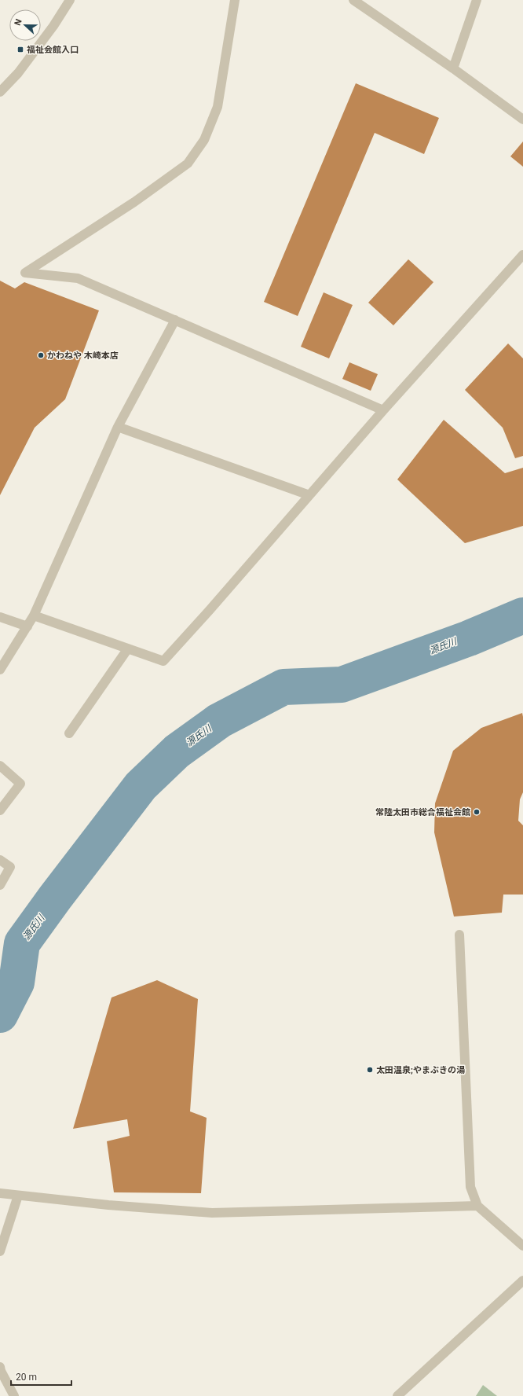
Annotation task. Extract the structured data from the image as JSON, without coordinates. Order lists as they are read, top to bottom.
{
  "water": ["源氏川"],
  "places": {
    "transit": ["福祉会館入口"],
    "other": ["かわねや 木崎本店", "常陸太田市総合福祉会館", "太田温泉;やまぶきの湯"]
  },
  "scale_bar": "20 m",
  "north": "left"
}
